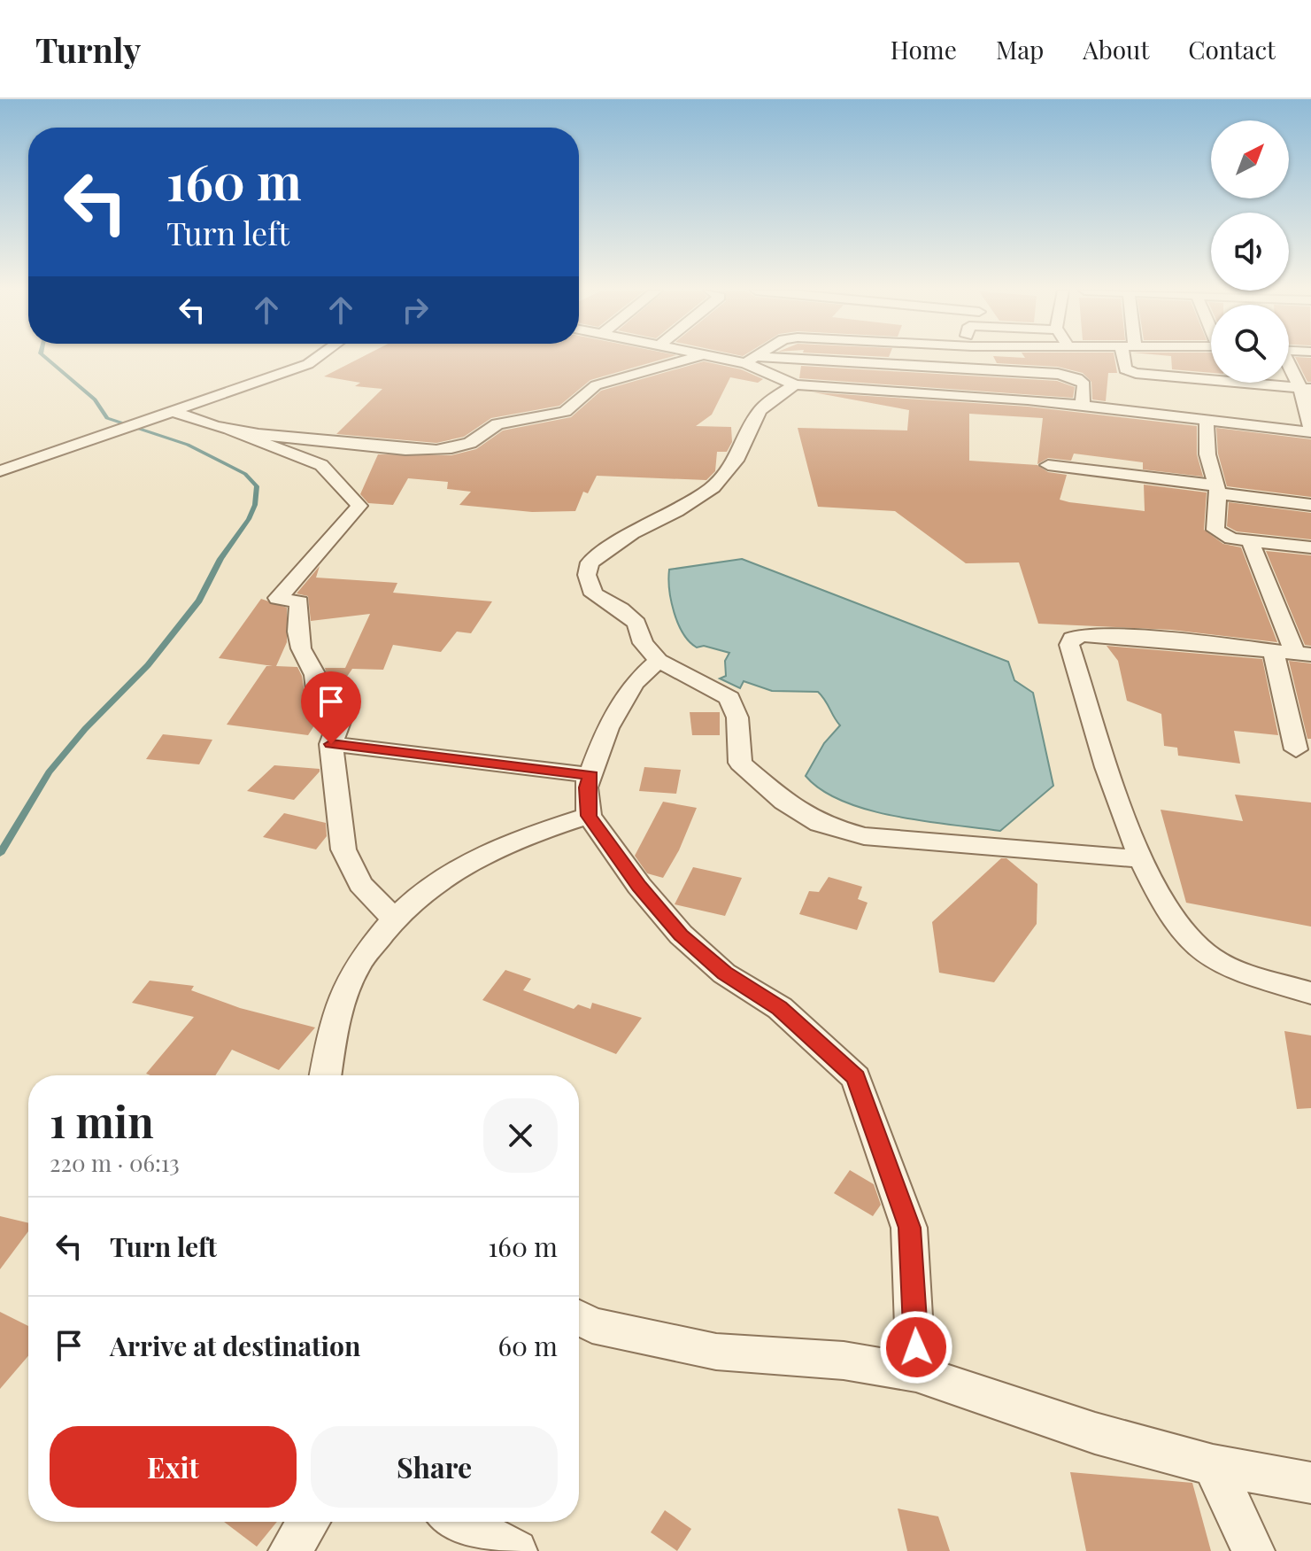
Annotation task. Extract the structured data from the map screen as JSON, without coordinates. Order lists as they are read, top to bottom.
{
  "north": "top right",
  "page": {
    "header": "Turnly",
    "nav": [
      "Home",
      "Map",
      "About",
      "Contact"
    ],
    "turn": ["160 m", "Turn left"],
    "heading": ["1 min", "220 m · 06:13"],
    "list": [
      {
        "name": "Turn left",
        "value": "160 m"
      },
      {
        "name": "Arrive at destination",
        "value": "60 m"
      }
    ],
    "buttons": ["Exit", "Share"]
  }
}
